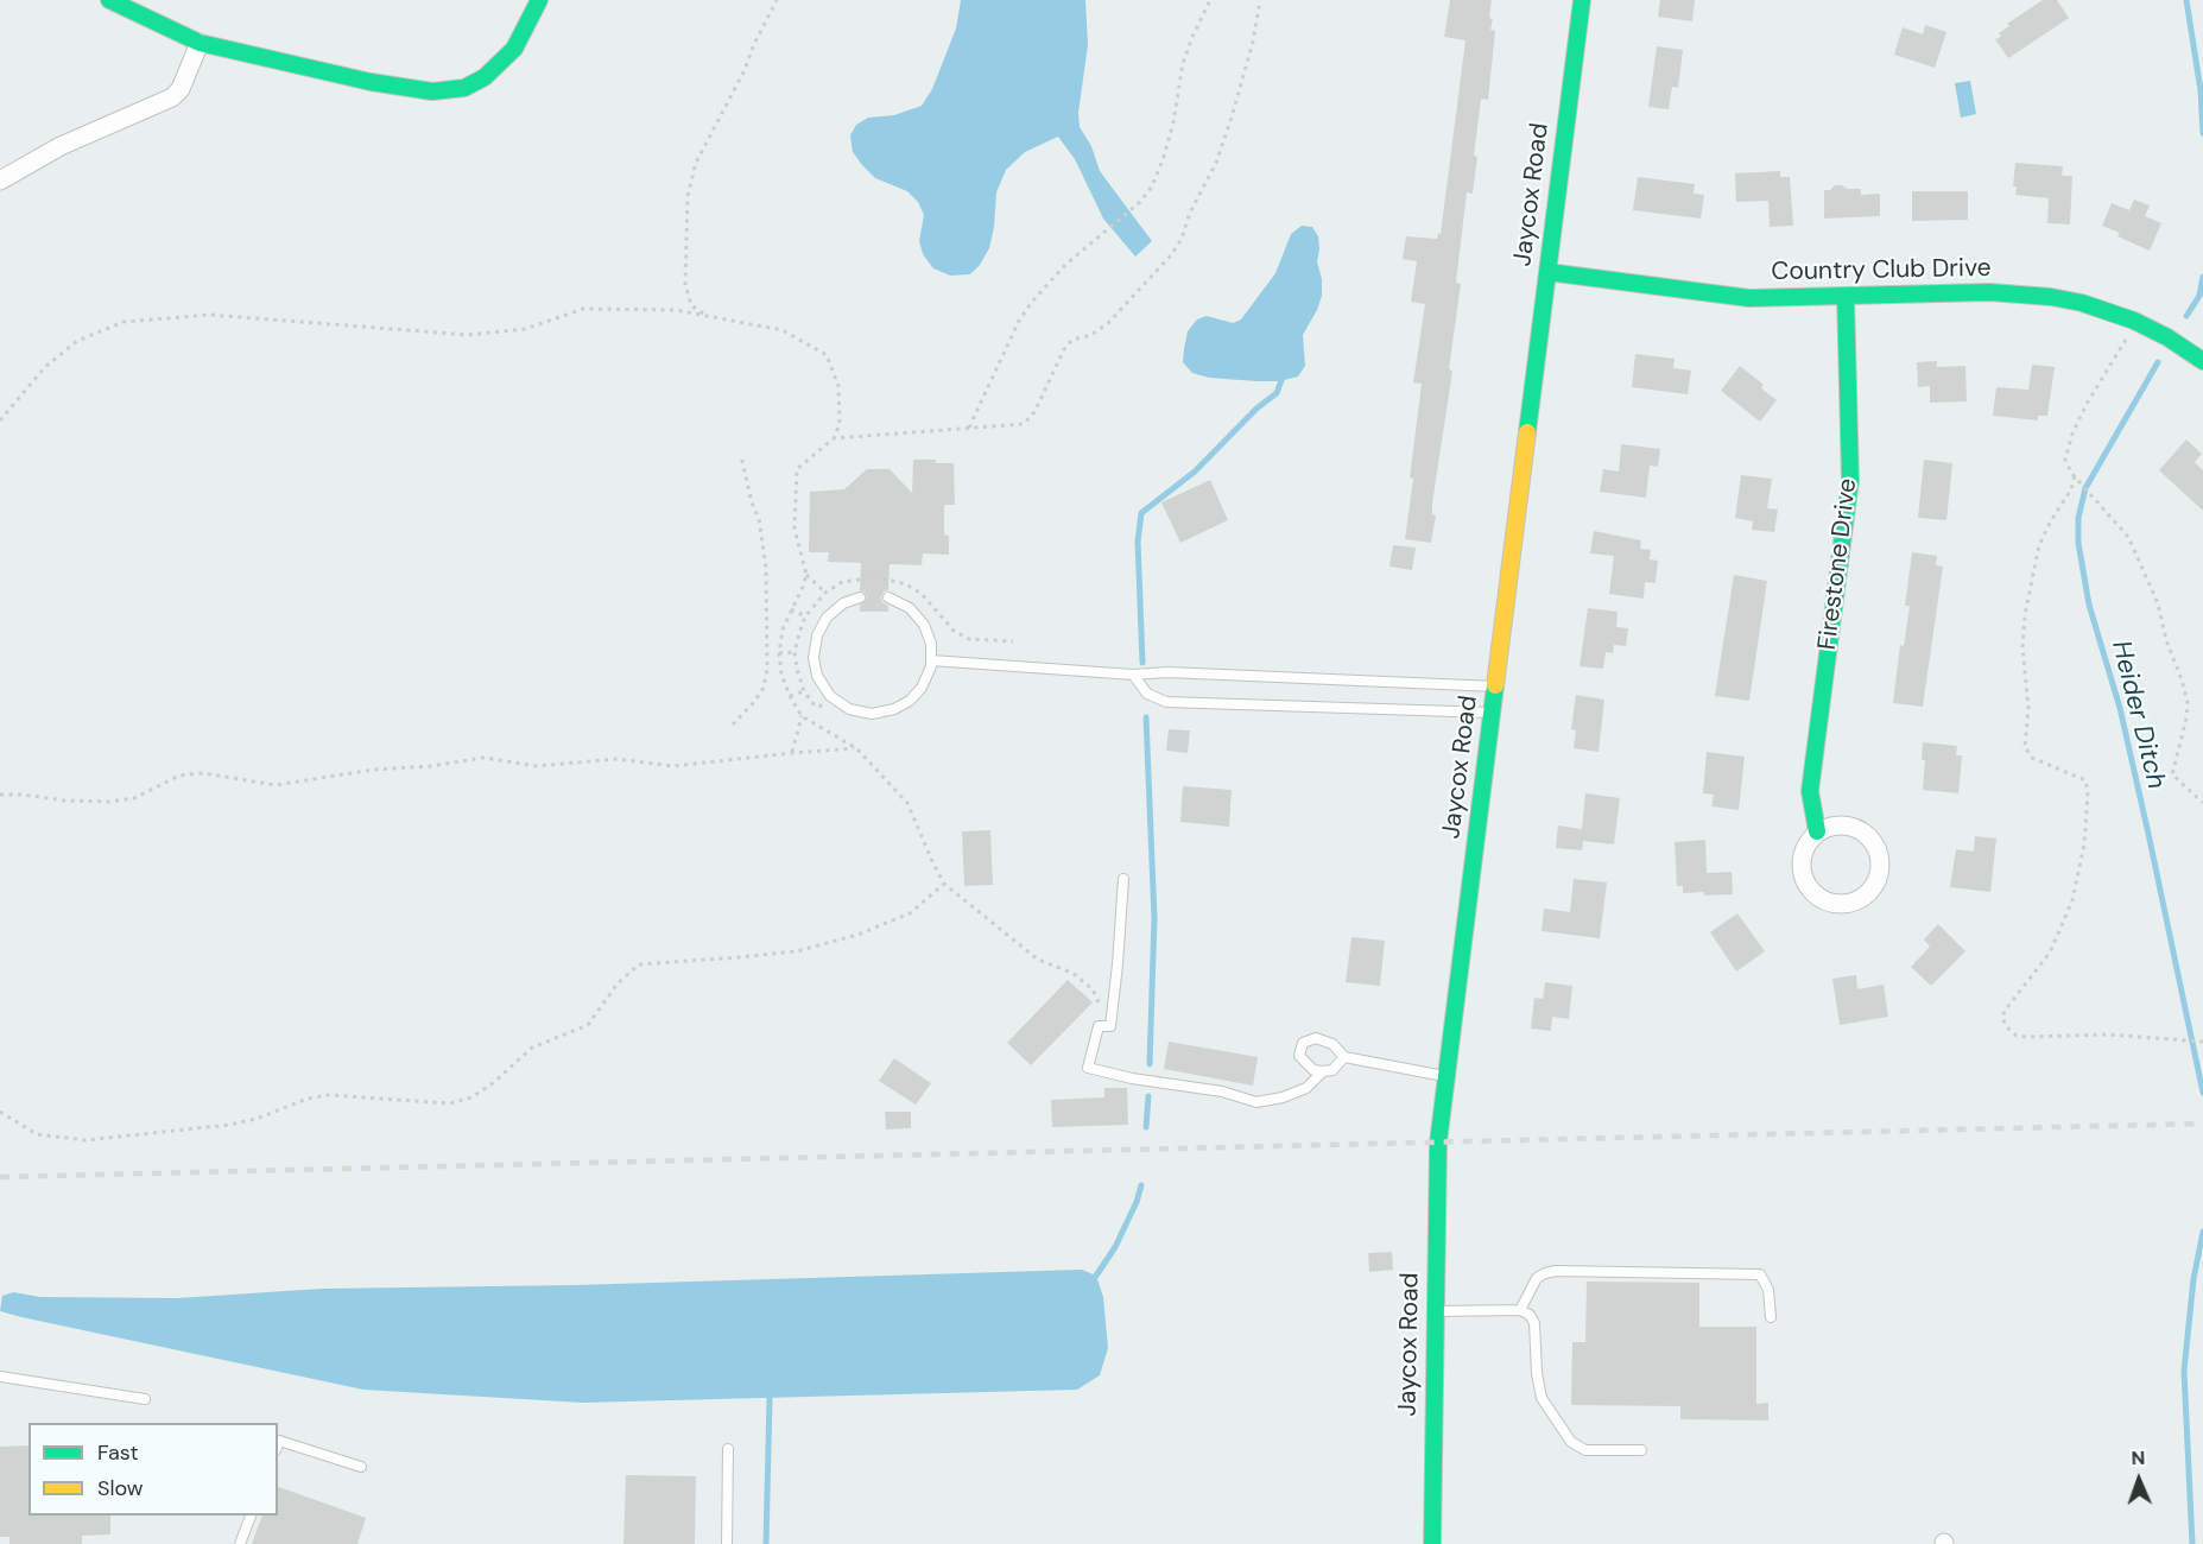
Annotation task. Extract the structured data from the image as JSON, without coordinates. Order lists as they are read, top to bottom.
{
  "streets": {
    "street": ["Jaycox Road", "Country Club Drive", "Firestone Drive"]
  },
  "crossings": [
    ["Jaycox Road", "Country Club Drive"],
    ["Country Club Drive", "Firestone Drive"]
  ],
  "water": ["Heider Ditch"],
  "legend": ["Fast", "Slow"],
  "north": "top"
}
